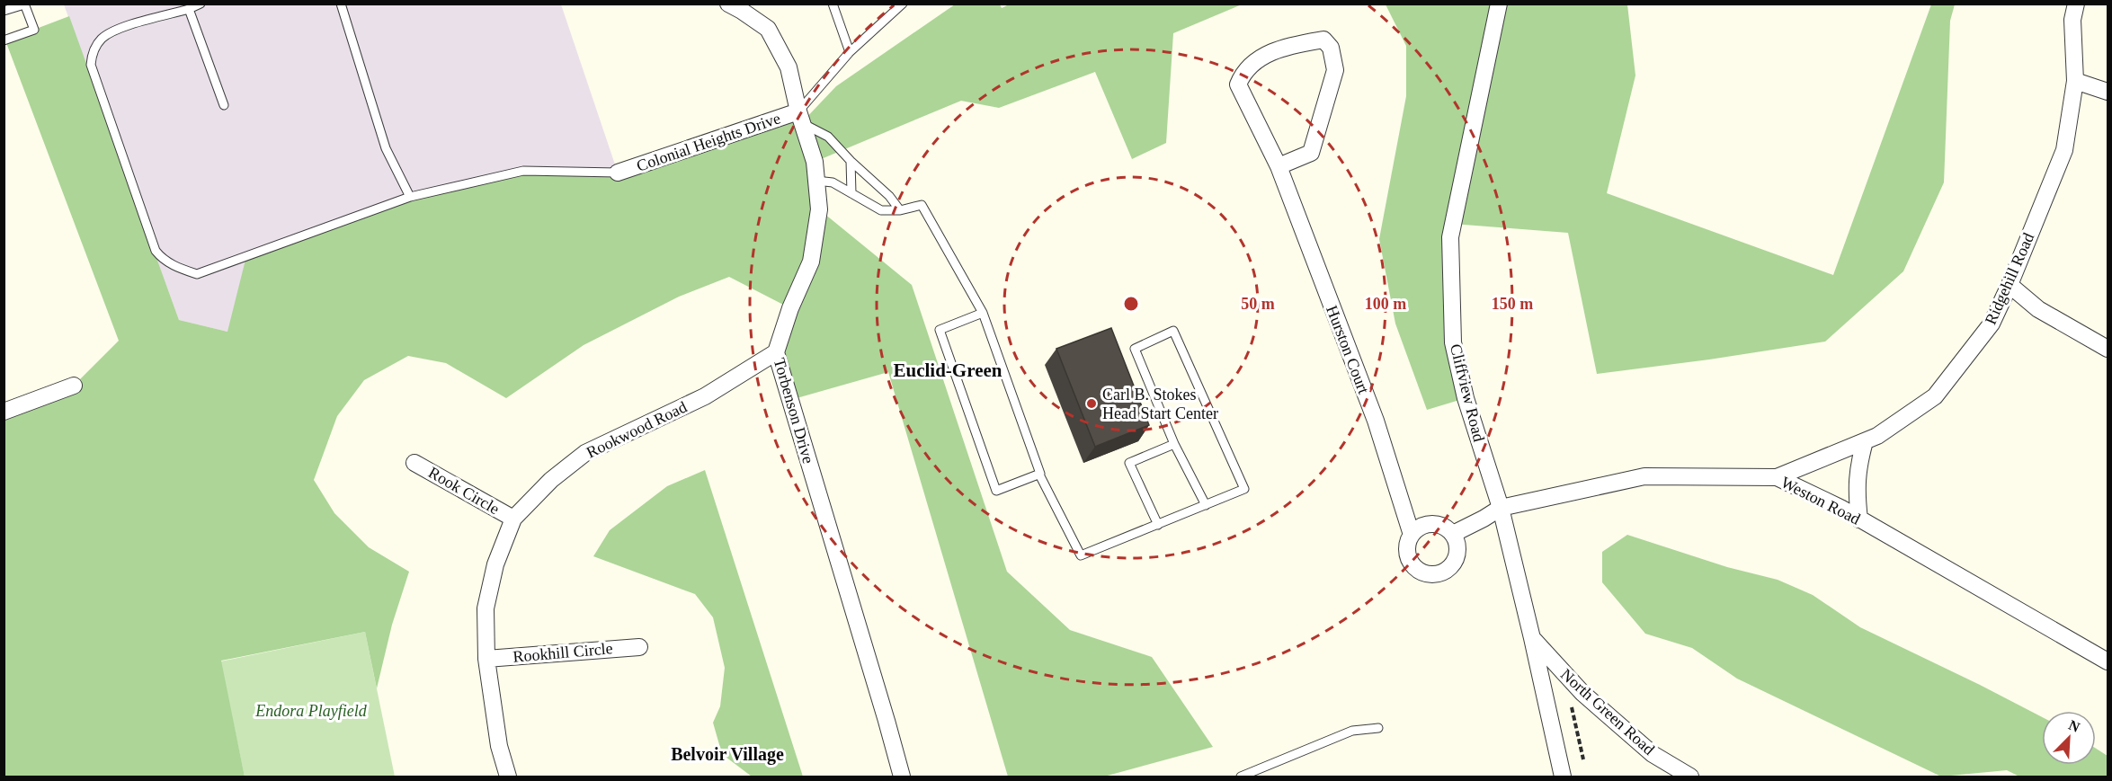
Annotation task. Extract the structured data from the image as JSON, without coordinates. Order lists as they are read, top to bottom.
{
  "streets": {
    "street": [
      "Colonial Heights Drive",
      "Ridgehill Road",
      "Hurston Court",
      "Cliffview Road",
      "Torbenson Drive",
      "Rookwood Road",
      "Rook Circle",
      "Weston Road",
      "Rookhill Circle",
      "North Green Road"
    ]
  },
  "crossings": [
    ["Colonial Heights Drive", "Torbenson Drive"],
    ["Ridgehill Road", "Weston Road"],
    ["Cliffview Road", "Weston Road"],
    ["Cliffview Road", "North Green Road"],
    ["Torbenson Drive", "Rookwood Road"],
    ["Rookwood Road", "Rook Circle"],
    ["Rookwood Road", "Rookhill Circle"]
  ],
  "districts": ["Euclid-Green", "Belvoir Village"],
  "parks": ["Endora Playfield"],
  "places": ["Carl B. Stokes Head Start Center"],
  "north": "top right",
  "rings": ["50 m", "100 m", "150 m"]
}
